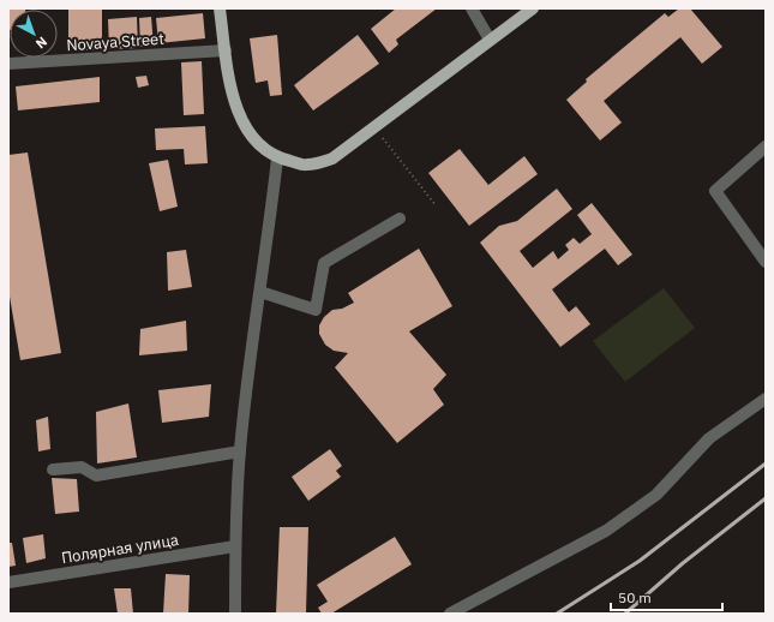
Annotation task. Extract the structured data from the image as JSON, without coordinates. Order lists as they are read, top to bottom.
{
  "streets": {
    "street": ["Novaya Street", "Полярная улица"]
  },
  "scale_bar": "50 m",
  "north": "bottom right"
}
